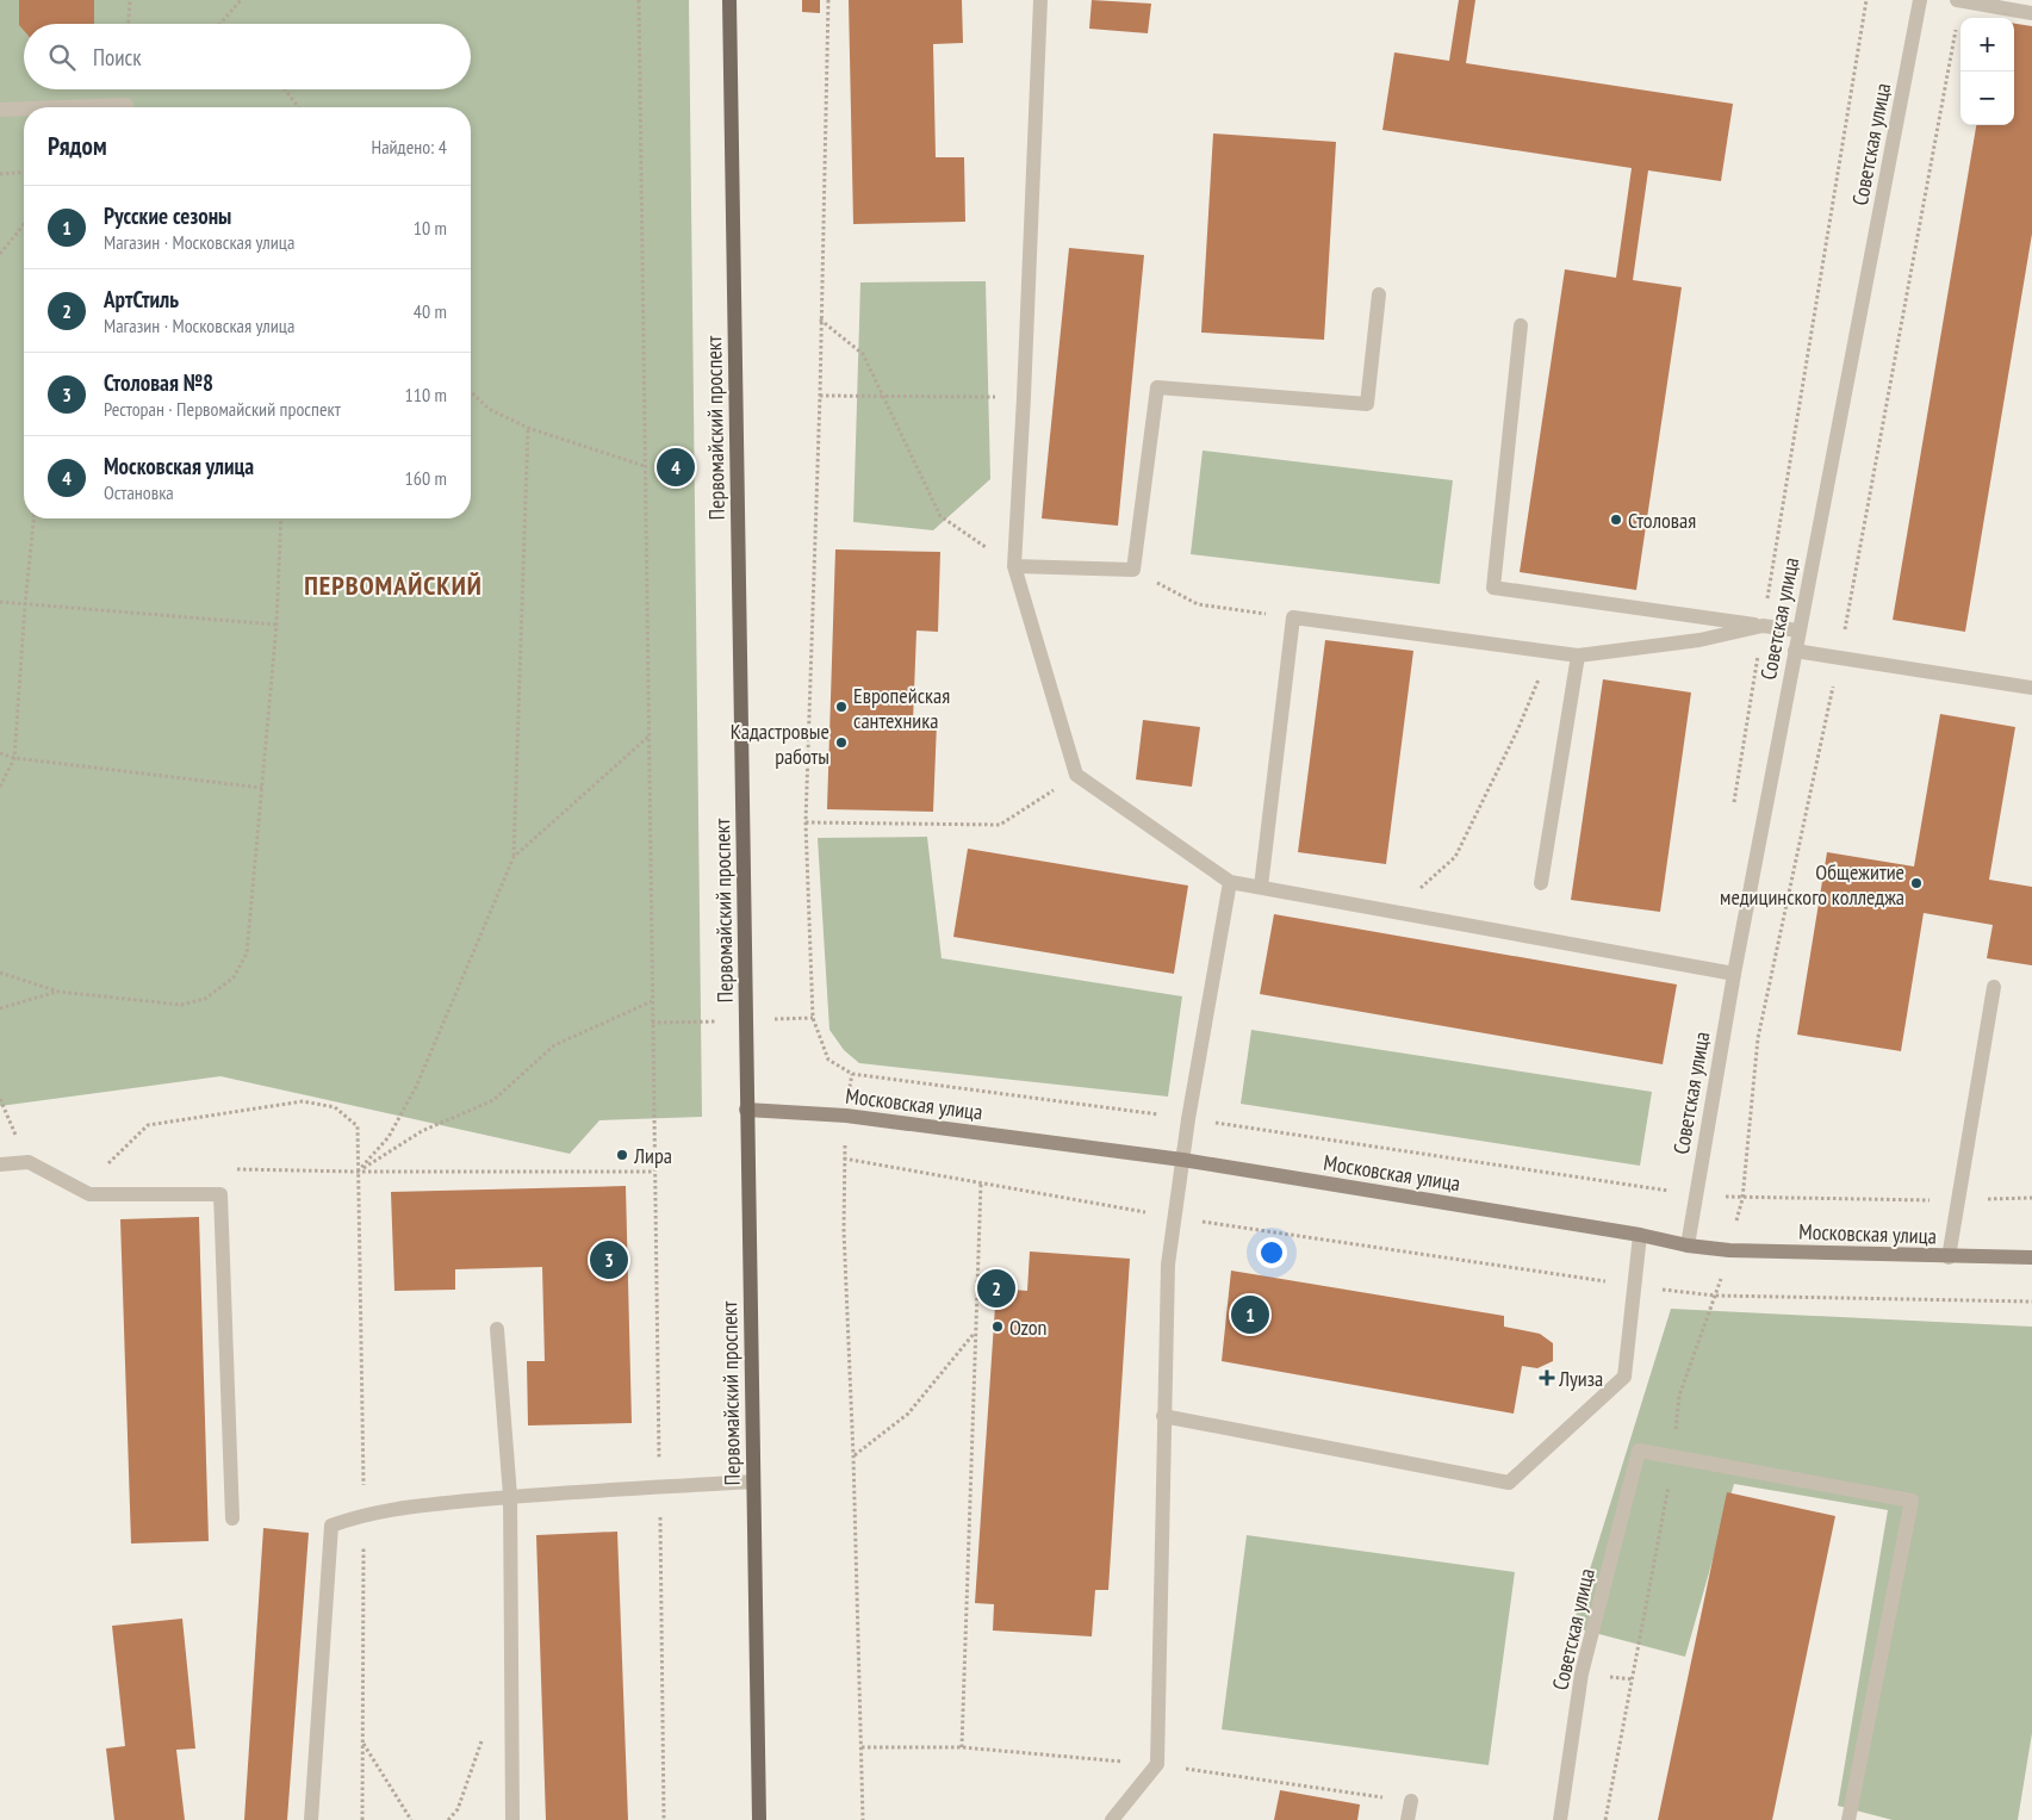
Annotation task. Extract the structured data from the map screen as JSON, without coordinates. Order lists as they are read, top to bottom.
{
  "streets": {
    "main road": ["Первомайский проспект"],
    "street": ["Советская улица", "Московская улица"]
  },
  "crossings": [
    ["Советская улица", "Московская улица"],
    ["Первомайский проспект", "Московская улица"]
  ],
  "districts": ["ПЕРВОМАЙСКИЙ"],
  "places": {
    "other": [
      "Столовая",
      "Европейская сантехника",
      "Кадастровые работы",
      "Общежитие медицинского колледжа",
      "Лира",
      "Ozon"
    ],
    "health": ["Луиза"]
  },
  "page": {
    "map_buttons": ["+", "−"],
    "search": "Поиск",
    "heading": ["Рядом", "Найдено: 4"],
    "list": [
      {
        "mark": "1",
        "name": "Русские сезоны",
        "note": "Магазин · Московская улица",
        "value": "10 m"
      },
      {
        "mark": "2",
        "name": "АртСтиль",
        "note": "Магазин · Московская улица",
        "value": "40 m"
      },
      {
        "mark": "3",
        "name": "Столовая №8",
        "note": "Ресторан · Первомайский проспект",
        "value": "110 m"
      },
      {
        "mark": "4",
        "name": "Московская улица",
        "note": "Остановка",
        "value": "160 m"
      }
    ],
    "pins": [
      "4",
      "3",
      "2",
      "1"
    ]
  }
}
